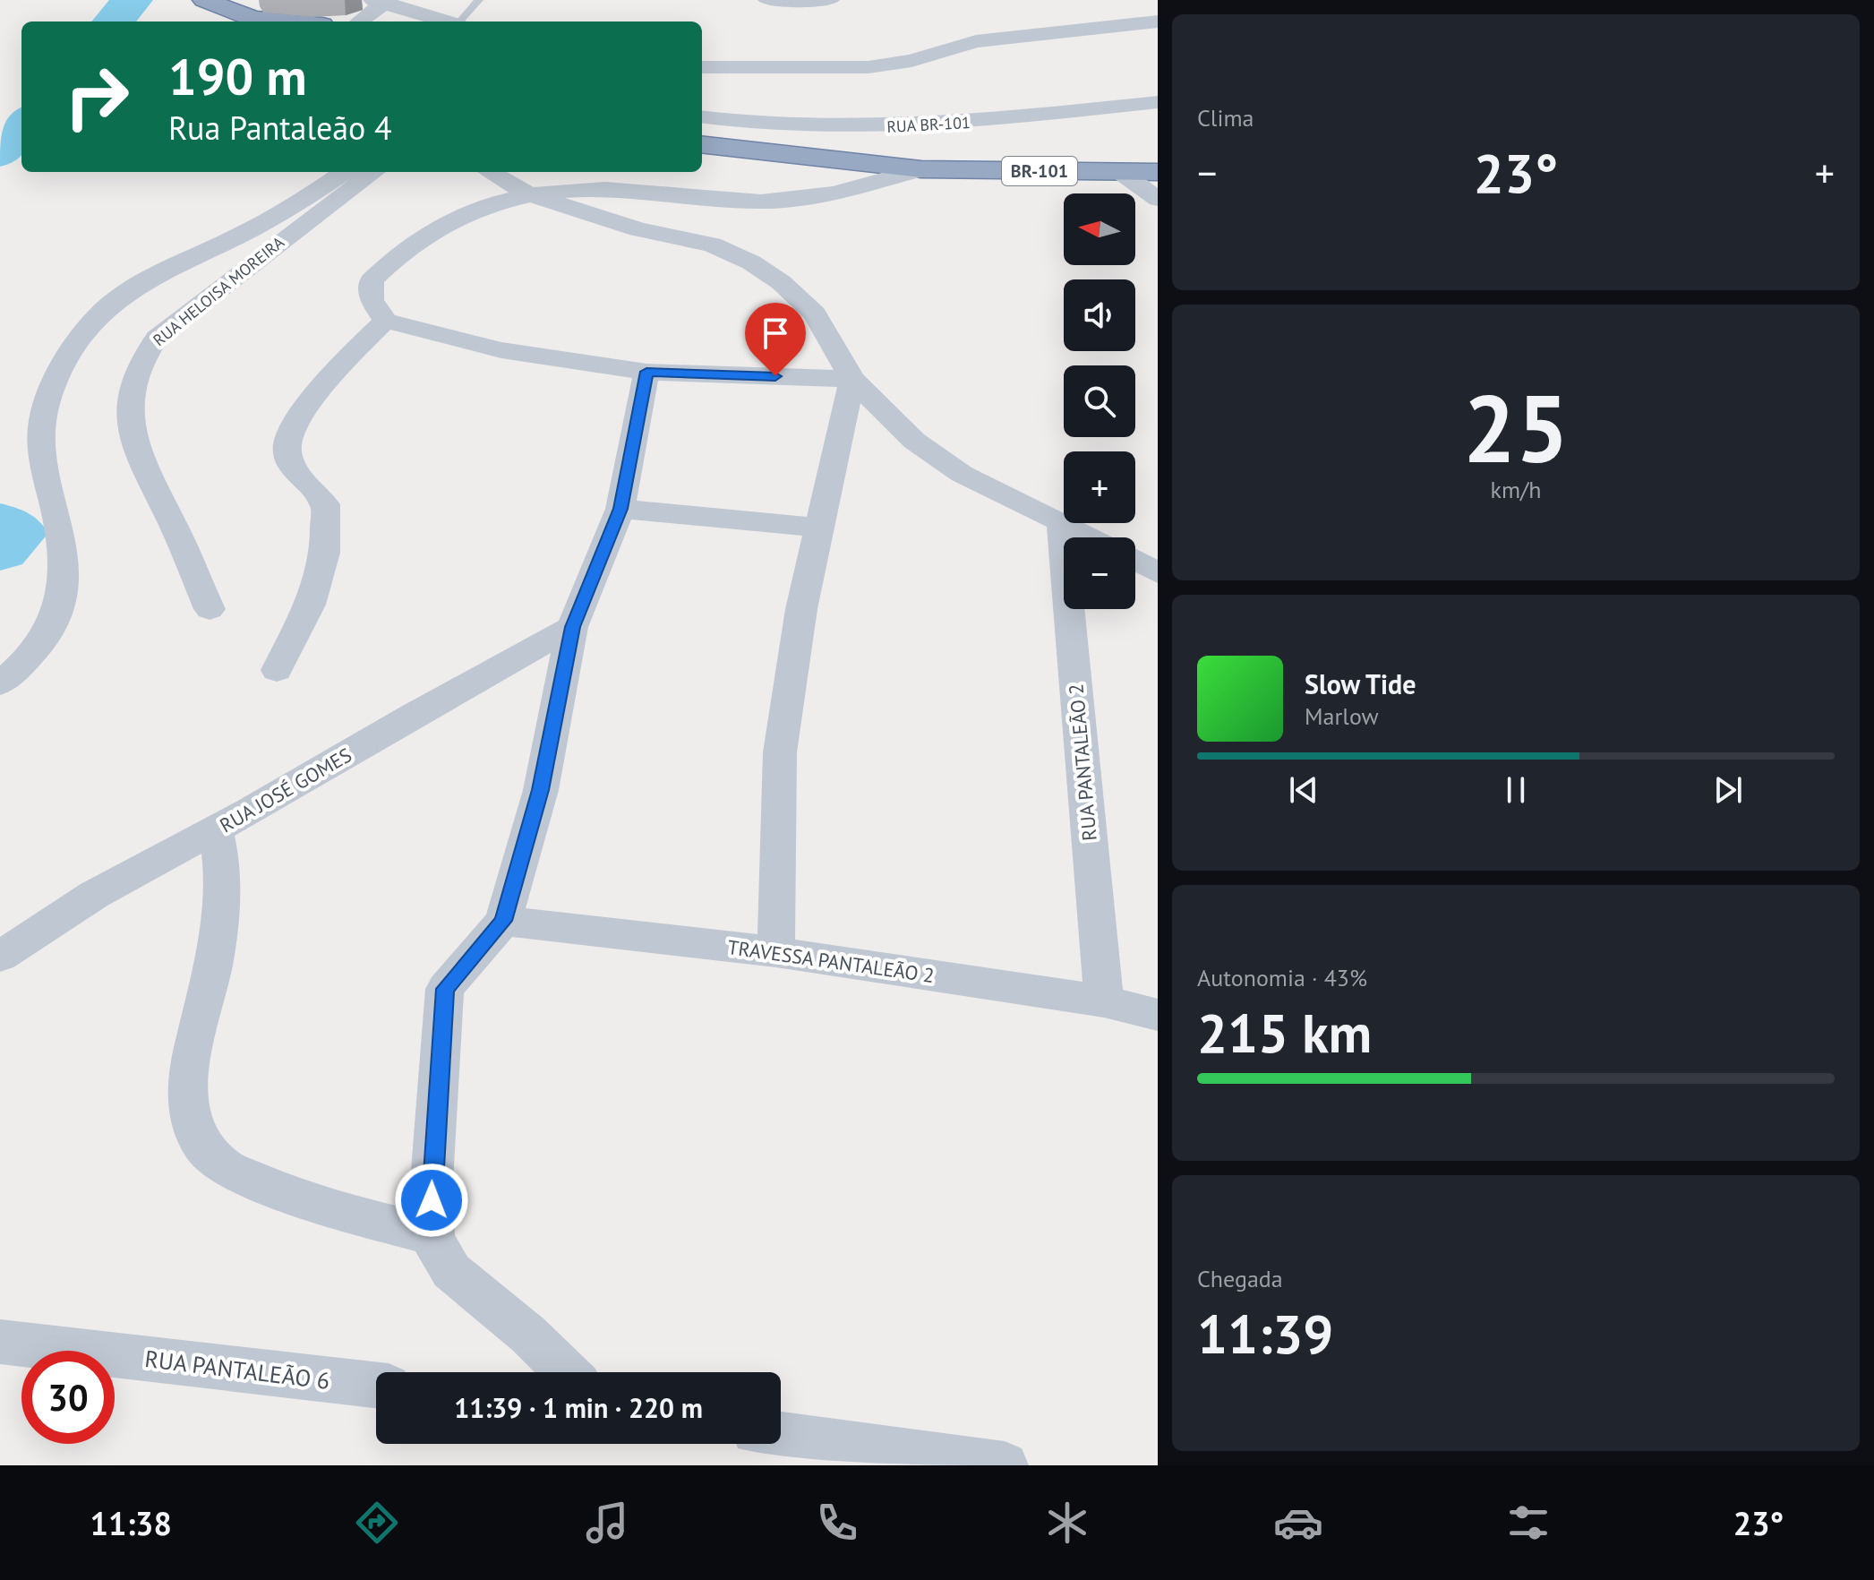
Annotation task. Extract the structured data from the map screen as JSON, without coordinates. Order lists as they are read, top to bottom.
{
  "streets": {
    "highway": ["BR-101"],
    "street": [
      "RUA BR-101",
      "RUA HELOISA MOREIRA",
      "RUA PANTALEÃO 2",
      "RUA JOSÉ GOMES",
      "TRAVESSA PANTALEÃO 2",
      "RUA PANTALEÃO 6"
    ]
  },
  "crossings": [
    ["RUA PANTALEÃO 2", "TRAVESSA PANTALEÃO 2"]
  ],
  "north": "left",
  "page": {
    "tile": [
      "Clima",
      ["25", "km/h"],
      ["Autonomia · 43%", "215 km"],
      ["Chegada", "11:39"]
    ],
    "turn": ["190 m", "Rua Pantaleão 4"],
    "heat": ["−", "23°", "+"],
    "map_buttons": ["+", "−"],
    "song": ["Slow Tide", "Marlow"],
    "limit": "30",
    "trip": "11:39 · 1 min · 220 m",
    "tabs": ["11:38", "23°"]
  }
}
